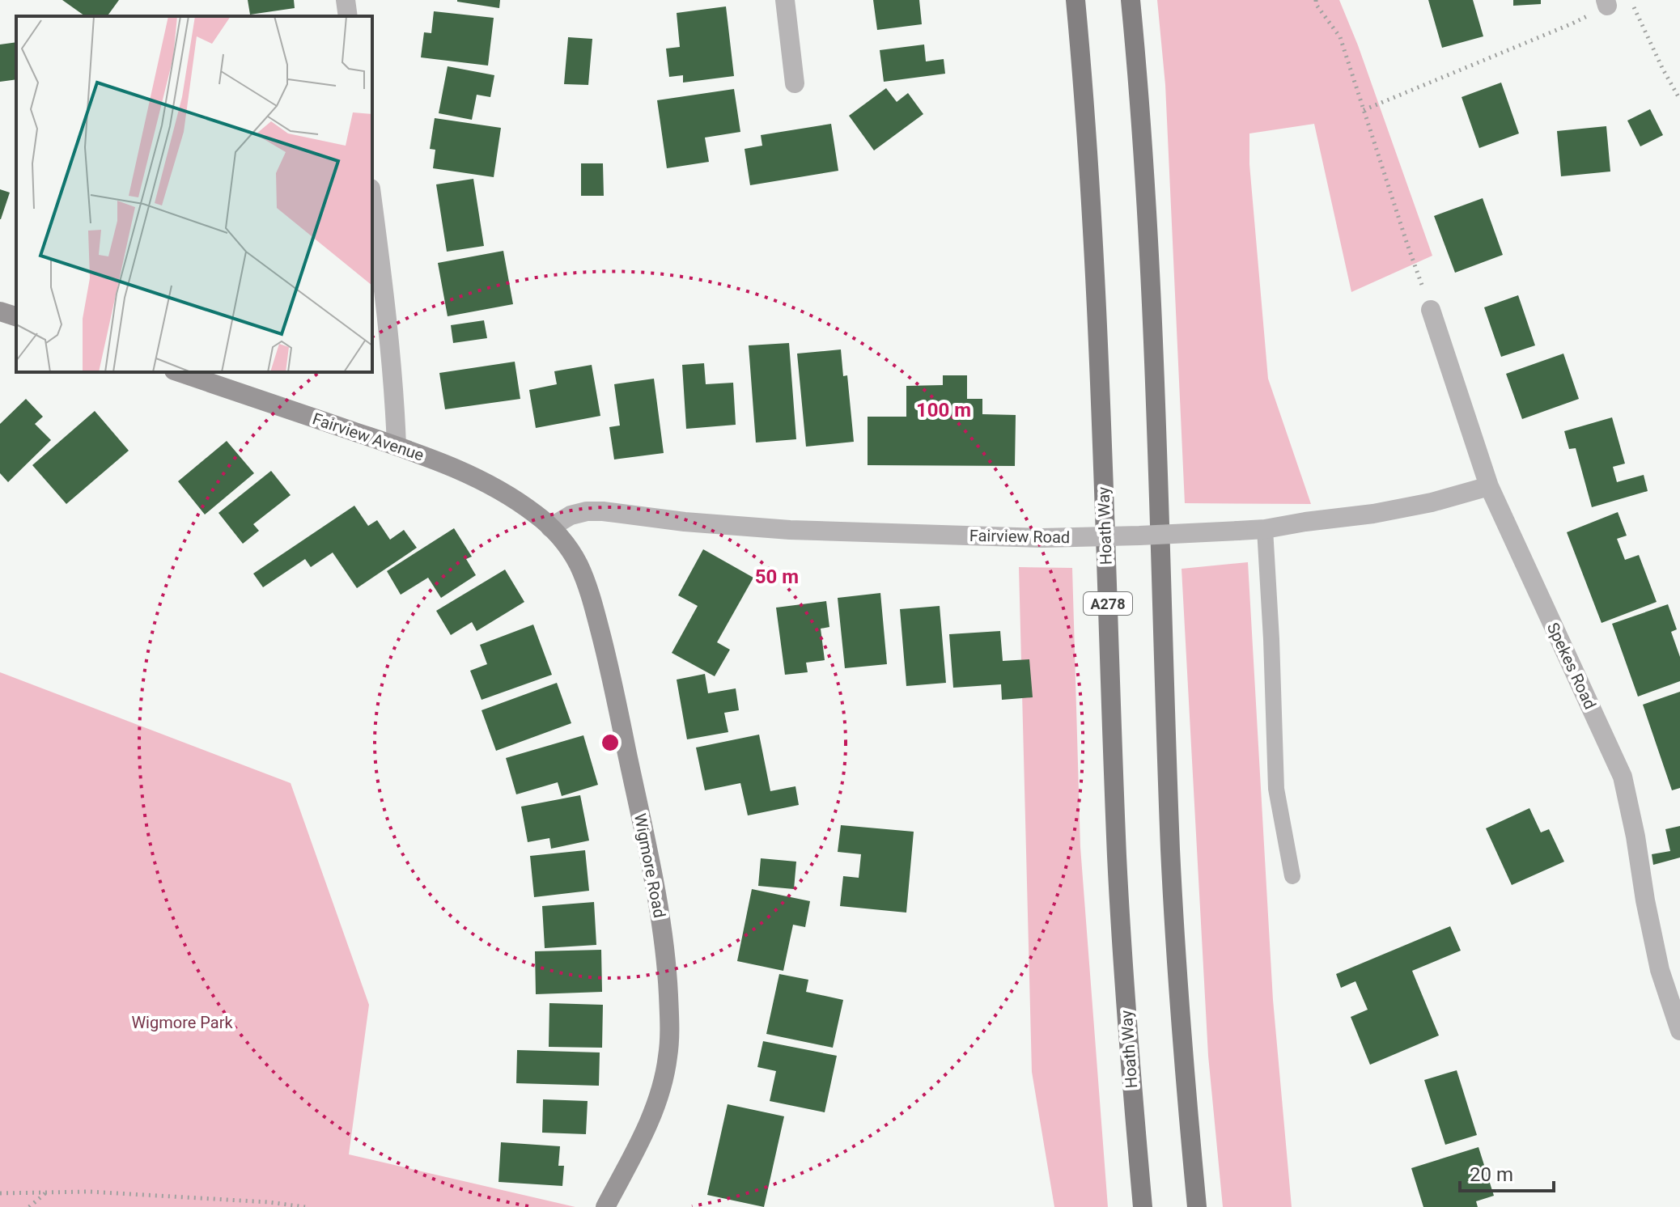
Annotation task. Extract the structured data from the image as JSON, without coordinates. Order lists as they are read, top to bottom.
{
  "streets": {
    "main road": ["Hoath Way", "A278"],
    "street": [
      "Fairview Avenue",
      "Fairview Road",
      "Spekes Road",
      "Wigmore Road"
    ]
  },
  "crossings": [
    ["Fairview Avenue", "Fairview Road"],
    ["Fairview Avenue", "Wigmore Road"],
    ["Fairview Road", "Spekes Road"],
    ["Fairview Road", "Wigmore Road"]
  ],
  "parks": ["Wigmore Park"],
  "scale_bar": "20 m",
  "rings": ["100 m", "50 m"]
}
